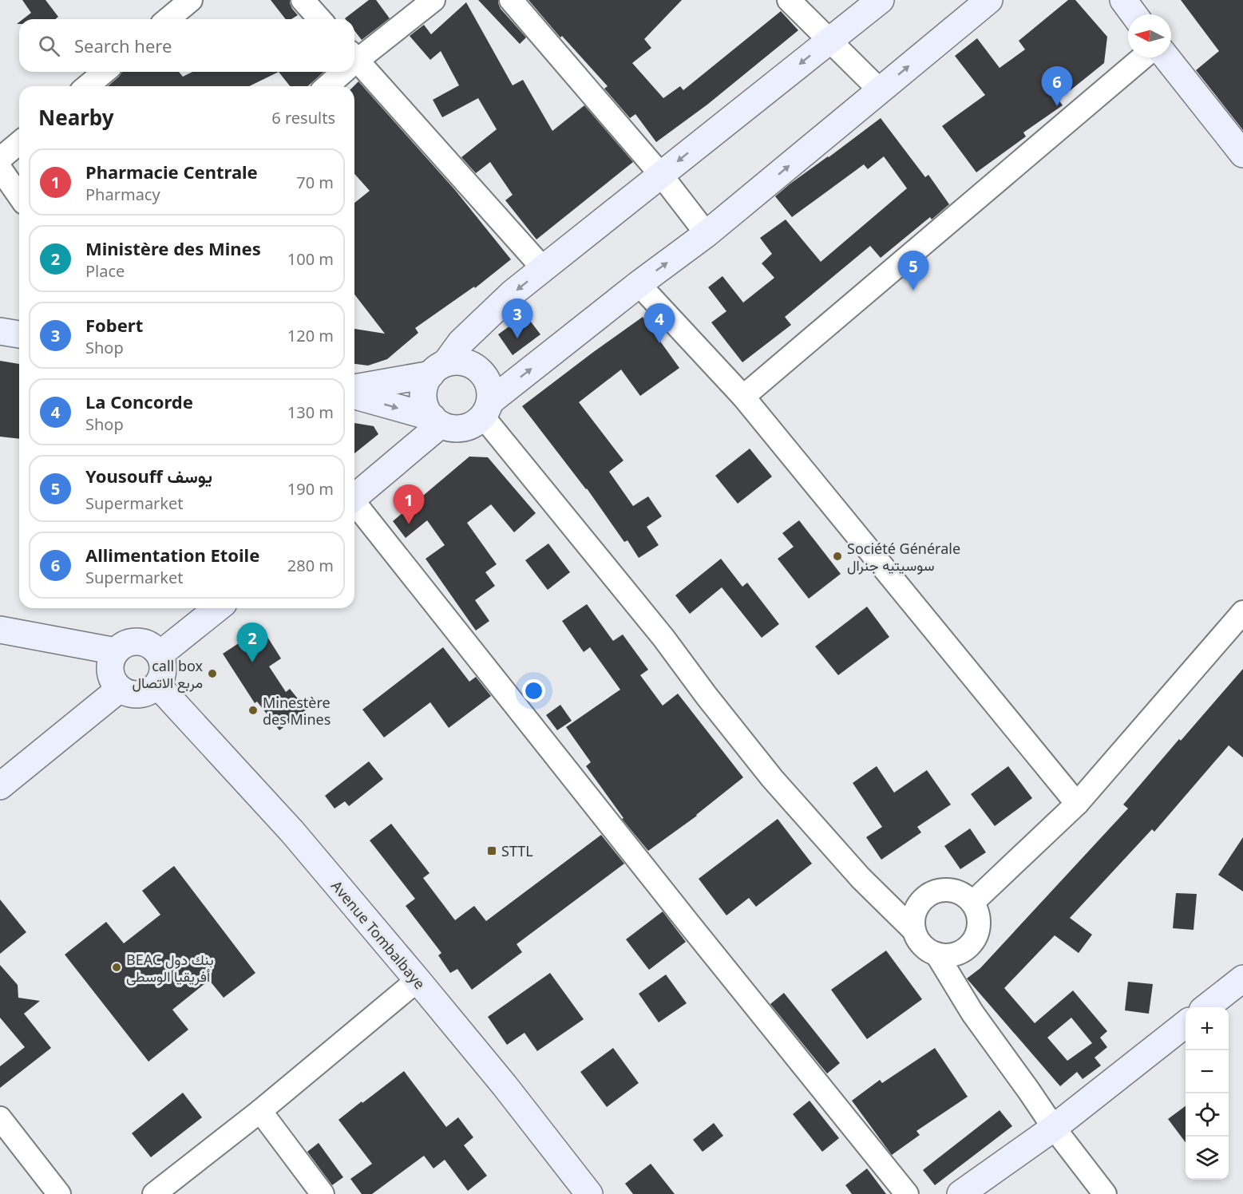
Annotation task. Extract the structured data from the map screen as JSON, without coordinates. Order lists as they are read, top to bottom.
{
  "streets": {
    "street": ["Avenue Tombalbaye"]
  },
  "places": {
    "other": [
      "Société Générale سوسيتيه جنرال",
      "call box مربع الاتصال",
      "Minestère des Mines",
      "BEAC بنك دول أفريقيا الوسطى"
    ],
    "transit": ["STTL"]
  },
  "north": "left",
  "page": {
    "search": "Search here",
    "pins": [
      "6",
      "5",
      "3",
      "4",
      "1",
      "2"
    ],
    "heading": ["Nearby", "6 results"],
    "list": [
      {
        "mark": "1",
        "name": "Pharmacie Centrale",
        "note": "Pharmacy",
        "value": "70 m"
      },
      {
        "mark": "2",
        "name": "Ministère des Mines",
        "note": "Place",
        "value": "100 m"
      },
      {
        "mark": "3",
        "name": "Fobert",
        "note": "Shop",
        "value": "120 m"
      },
      {
        "mark": "4",
        "name": "La Concorde",
        "note": "Shop",
        "value": "130 m"
      },
      {
        "mark": "5",
        "name": "Yousouff يوسف",
        "note": "Supermarket",
        "value": "190 m"
      },
      {
        "mark": "6",
        "name": "Allimentation Etoile",
        "note": "Supermarket",
        "value": "280 m"
      }
    ],
    "map_buttons": ["+", "−"]
  }
}
